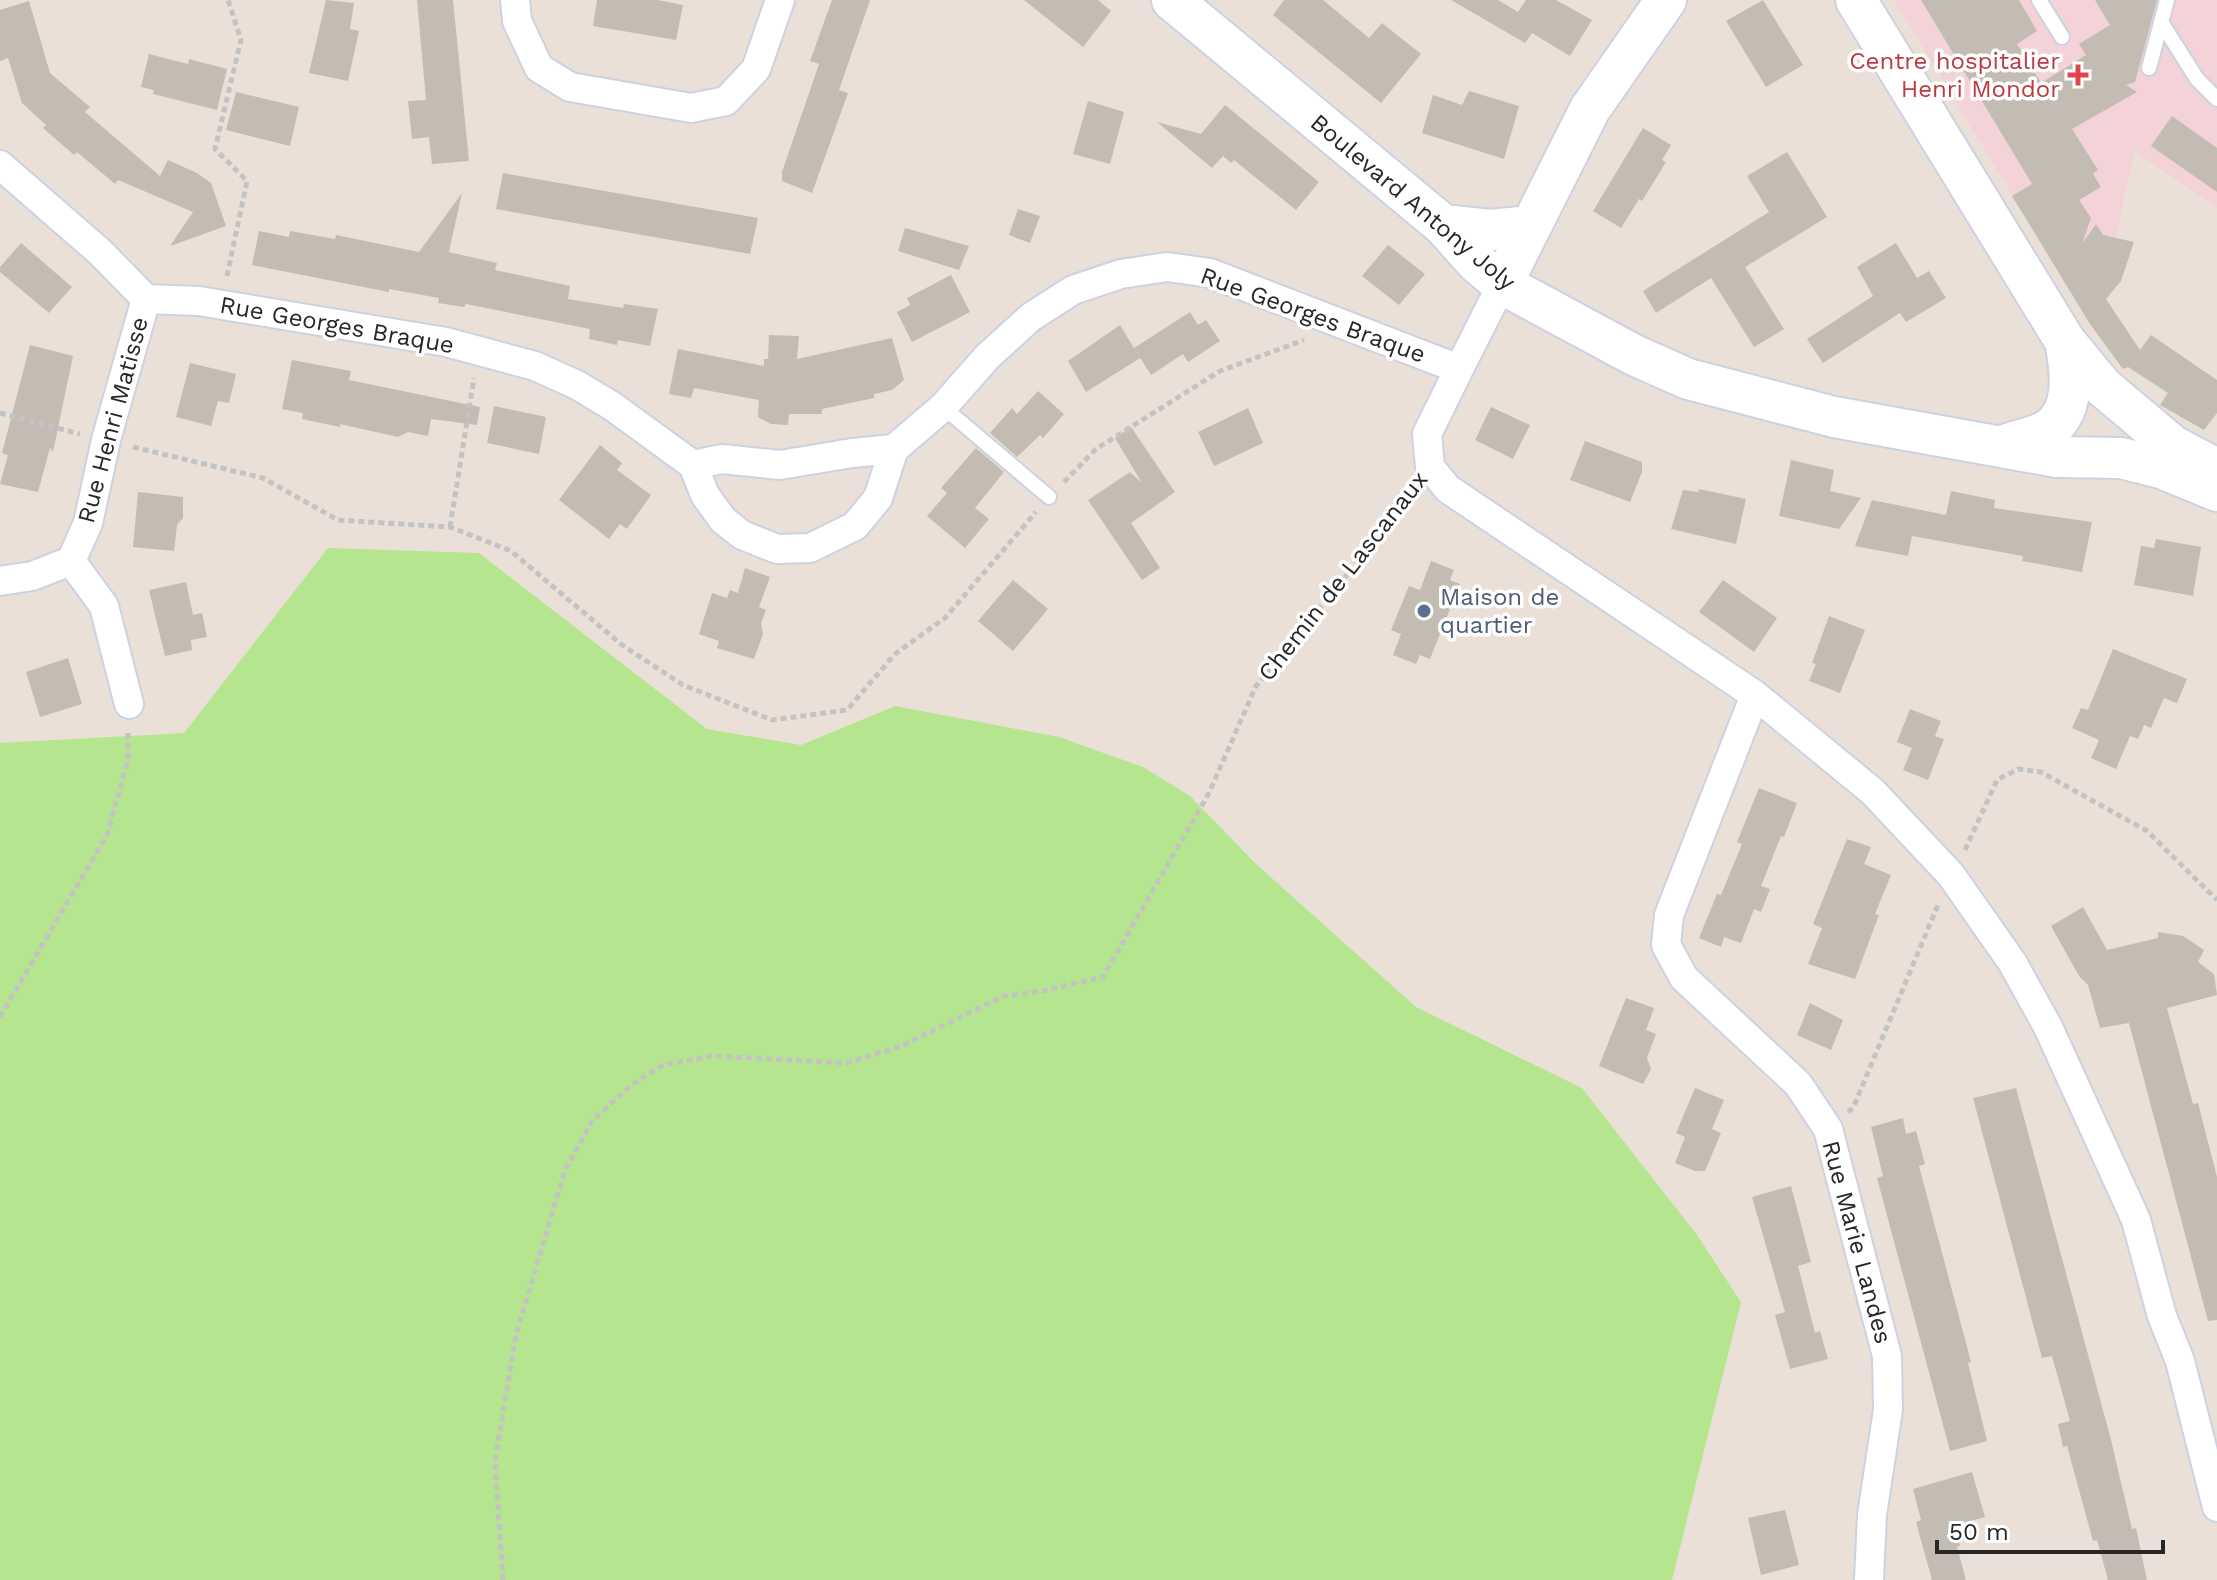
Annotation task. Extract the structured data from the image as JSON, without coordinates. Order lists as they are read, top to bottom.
{
  "streets": {
    "street": [
      "Boulevard Antony Joly",
      "Rue Georges Braque",
      "Rue Henri Matisse",
      "Chemin de Lascanaux",
      "Rue Marie Landes"
    ]
  },
  "crossings": [
    ["Rue Georges Braque", "Rue Henri Matisse"],
    ["Rue Georges Braque", "Chemin de Lascanaux"]
  ],
  "places": {
    "health": ["Centre hospitalier Henri Mondor"],
    "other": ["Maison de quartier"]
  },
  "scale_bar": "50 m"
}
